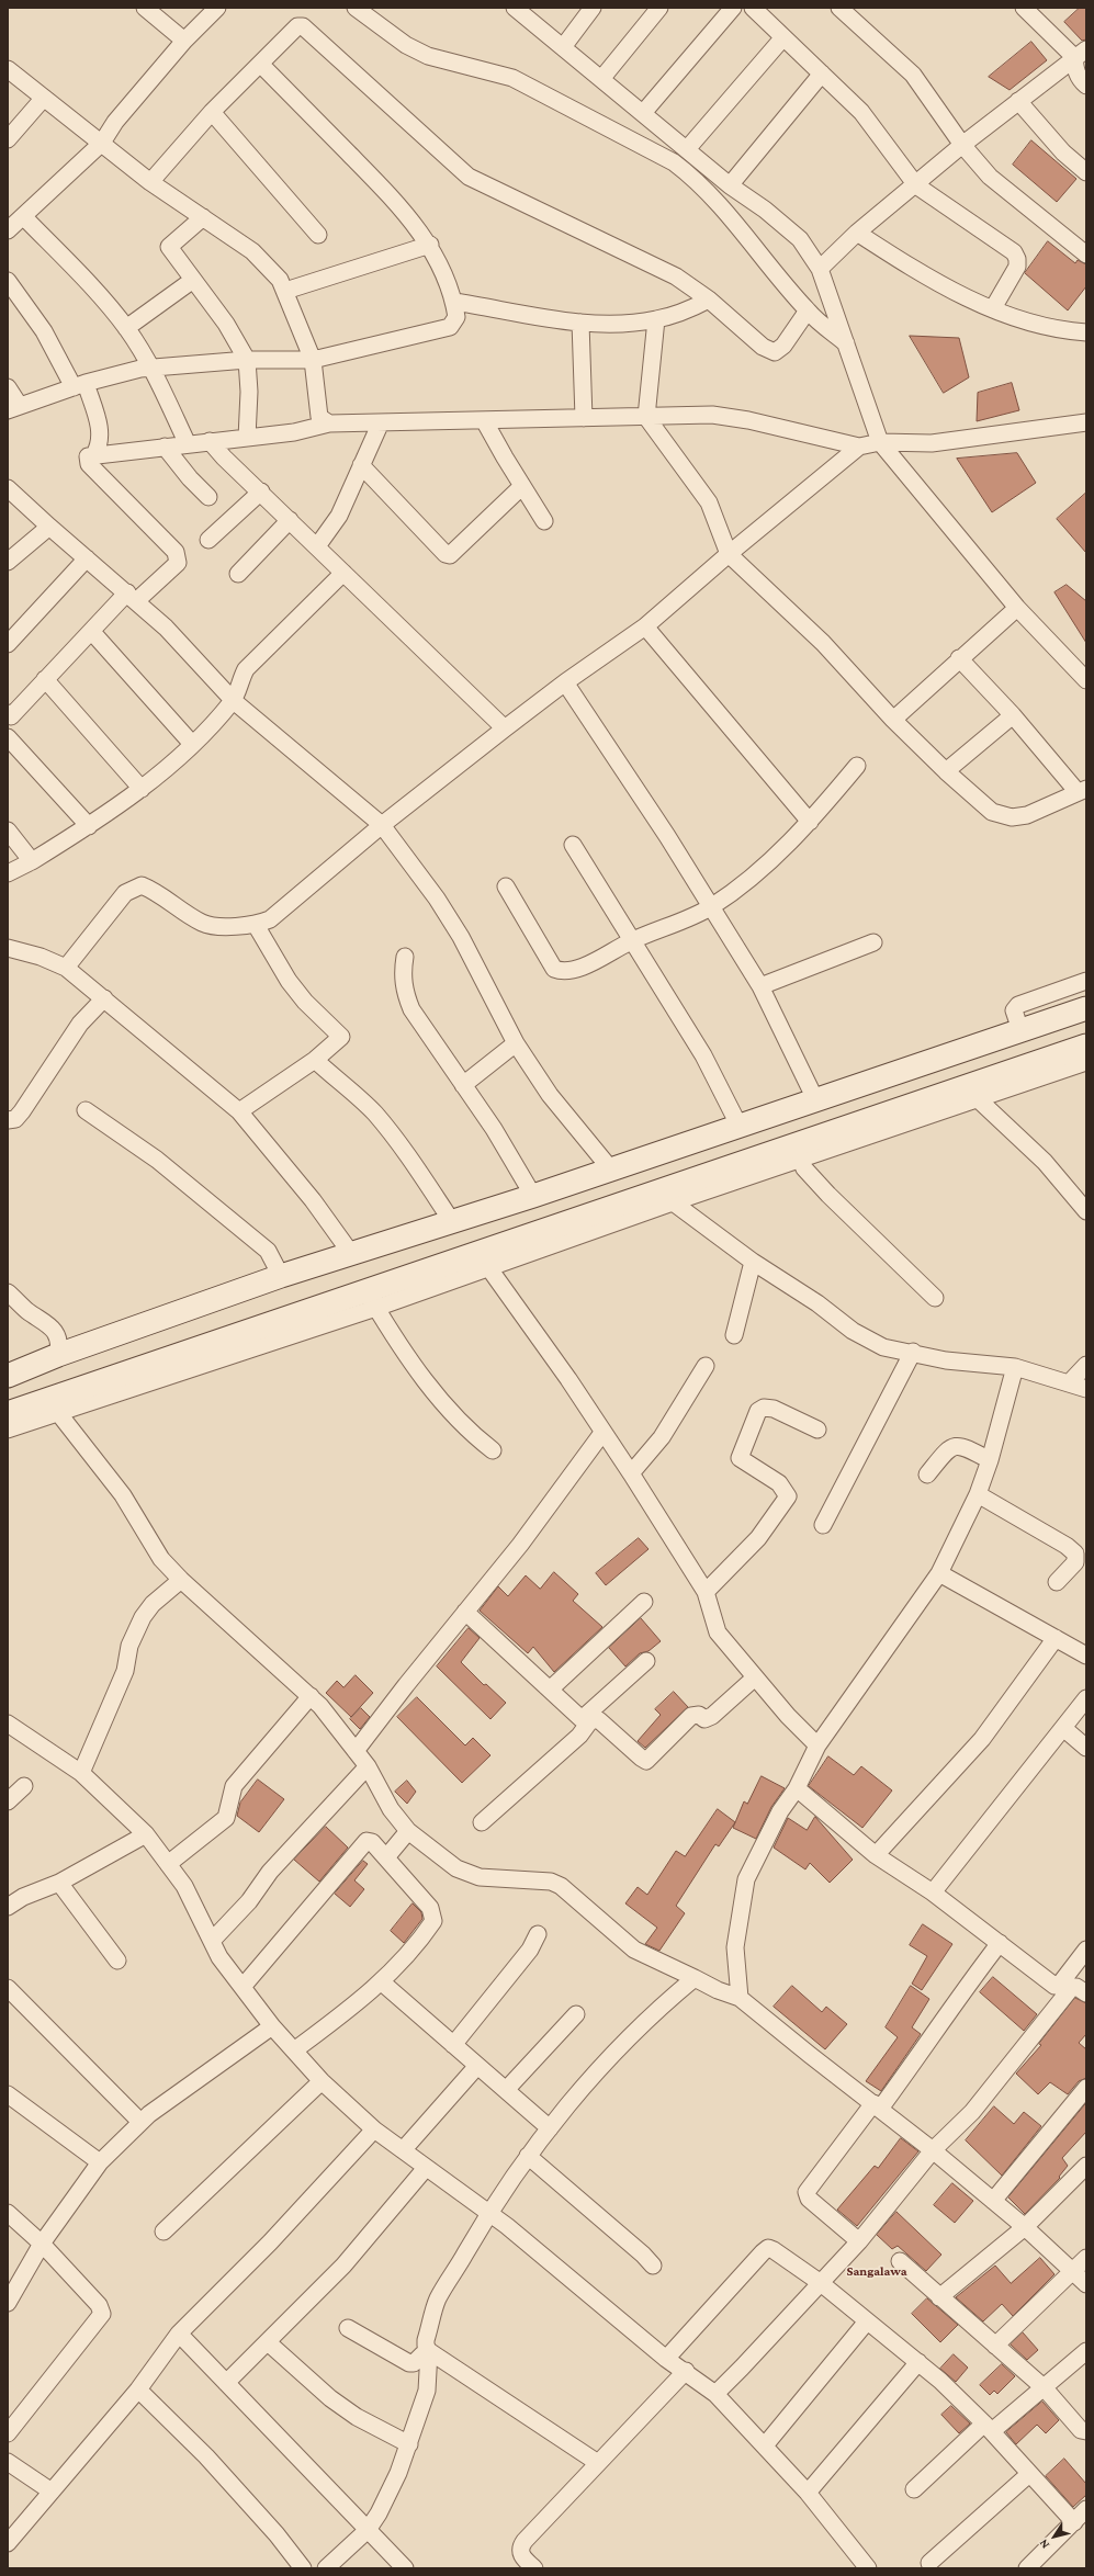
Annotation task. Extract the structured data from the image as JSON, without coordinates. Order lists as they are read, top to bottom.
{
  "districts": ["Sangalawa"],
  "north": "bottom left"
}
